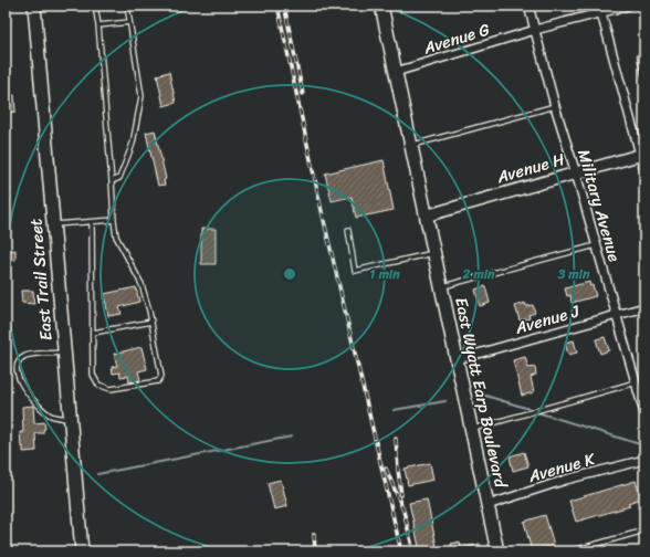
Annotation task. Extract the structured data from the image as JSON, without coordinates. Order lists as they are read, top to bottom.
{
  "streets": {
    "main road": ["East Trail Street", "East Wyatt Earp Boulevard"],
    "street": [
      "Avenue G",
      "Avenue H",
      "Military Avenue",
      "Avenue J",
      "Avenue K"
    ]
  },
  "crossings": [
    ["Avenue G", "Military Avenue"],
    ["Avenue G", "East Wyatt Earp Boulevard"],
    ["Avenue H", "Military Avenue"],
    ["Avenue H", "East Wyatt Earp Boulevard"],
    ["Military Avenue", "Avenue J"],
    ["Avenue J", "East Wyatt Earp Boulevard"],
    ["East Wyatt Earp Boulevard", "Avenue K"]
  ],
  "rings": ["1 min", "2 min", "3 min"]
}
